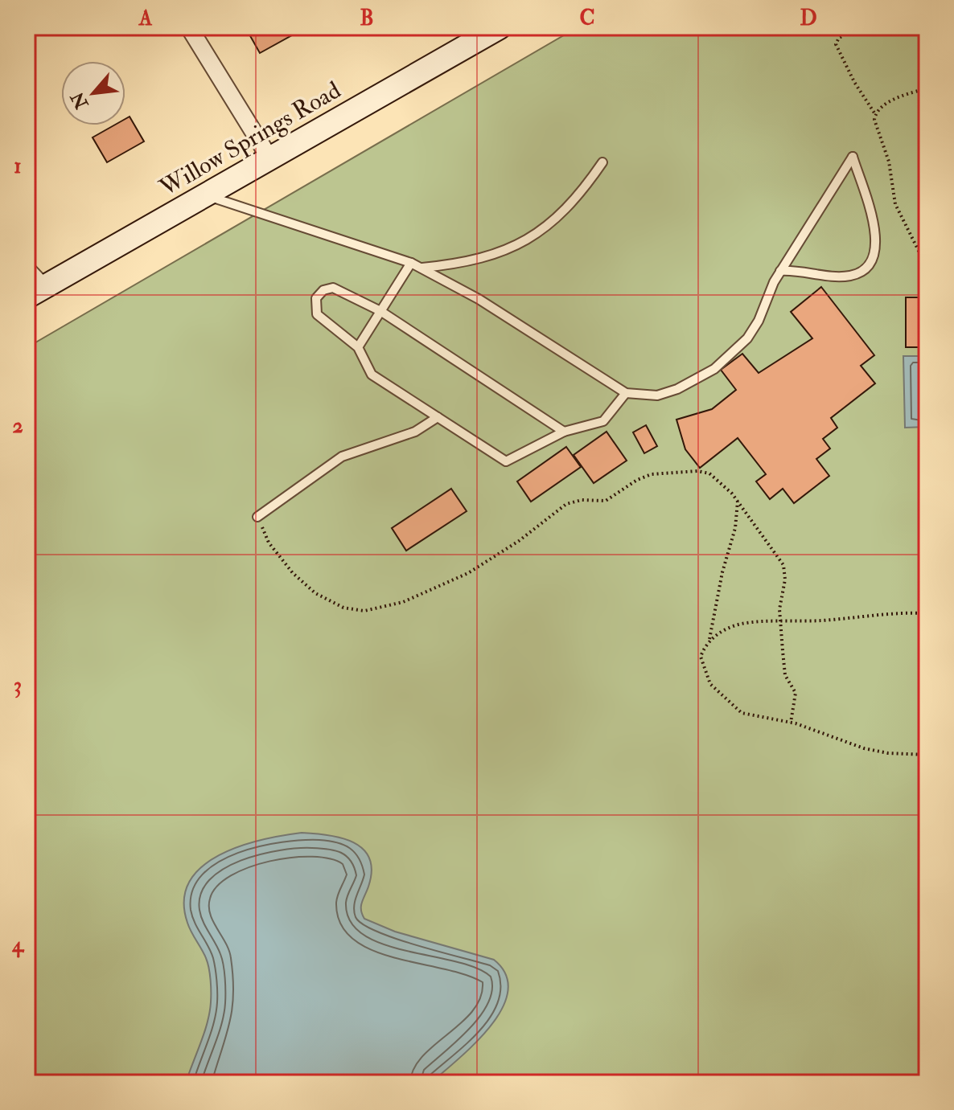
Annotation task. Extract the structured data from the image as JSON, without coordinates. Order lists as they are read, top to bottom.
{
  "streets": {
    "main road": ["Willow Springs Road"]
  },
  "north": "bottom left",
  "grid": {
    "columns": [
      "A",
      "B",
      "C",
      "D"
    ],
    "rows": [
      "1",
      "2",
      "3",
      "4"
    ]
  }
}
